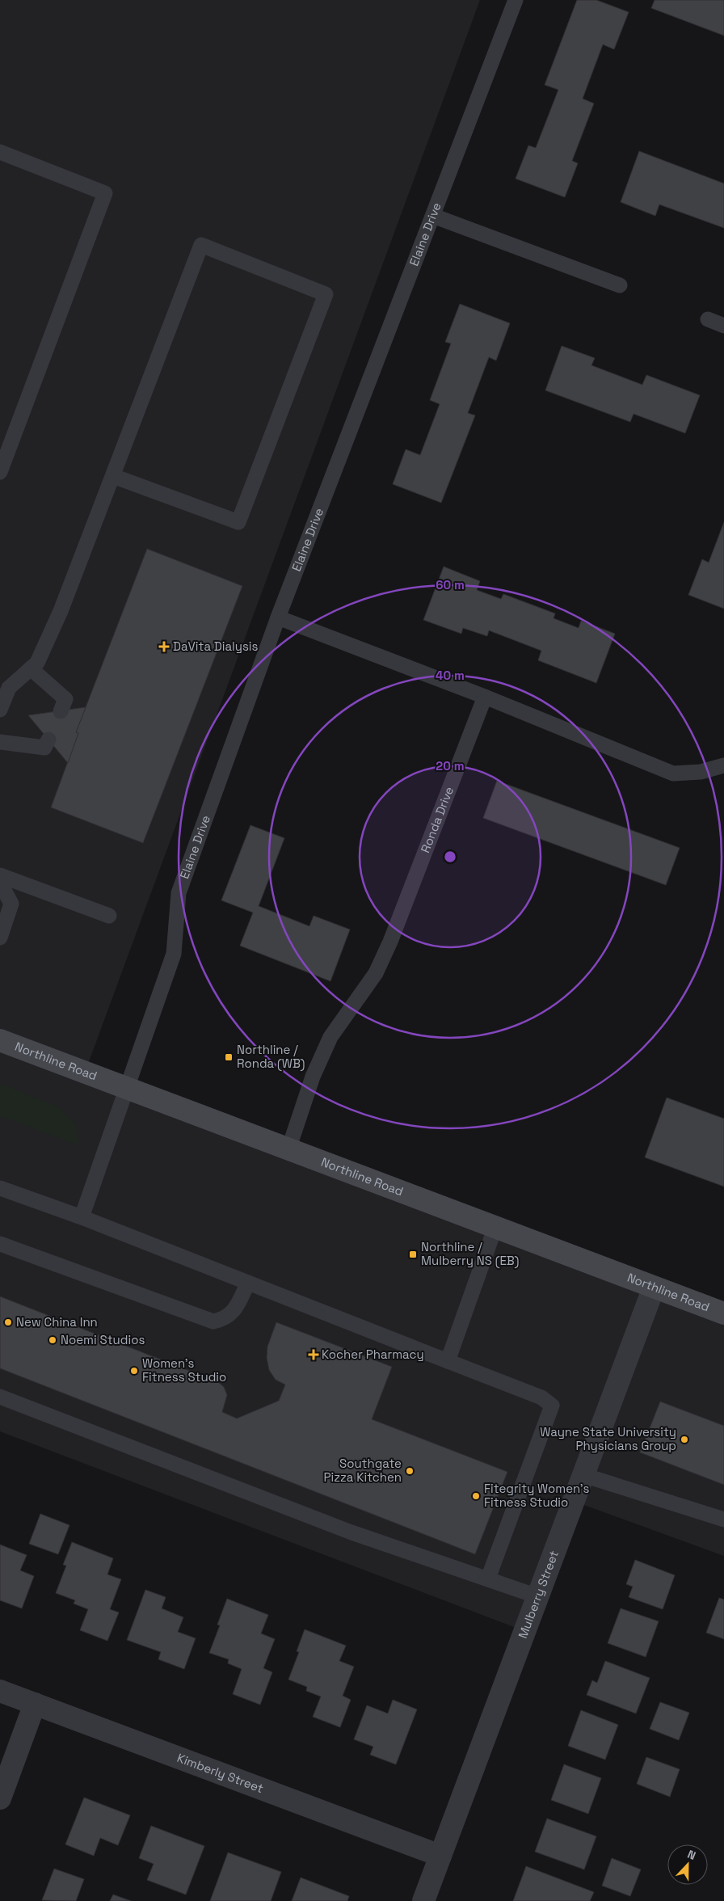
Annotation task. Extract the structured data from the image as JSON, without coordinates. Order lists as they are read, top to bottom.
{
  "streets": {
    "main road": ["Northline Road"],
    "street": ["Mulberry Street", "Kimberly Street"],
    "lane": ["Elaine Drive", "Ronda Drive"]
  },
  "crossings": [
    ["Elaine Drive", "Northline Road"],
    ["Ronda Drive", "Northline Road"],
    ["Northline Road", "Mulberry Street"],
    ["Mulberry Street", "Kimberly Street"]
  ],
  "places": {
    "health": ["DaVita Dialysis", "Kocher Pharmacy"],
    "transit": ["Northline / Ronda (WB)", "Northline / Mulberry NS (EB)"],
    "other": [
      "New China Inn",
      "Noemi Studios",
      "Women's Fitness Studio",
      "Wayne State University Physicians Group",
      "Southgate Pizza Kitchen",
      "Fitegrity Women's Fitness Studio"
    ]
  },
  "north": "top",
  "rings": ["60 m", "40 m", "20 m"]
}
